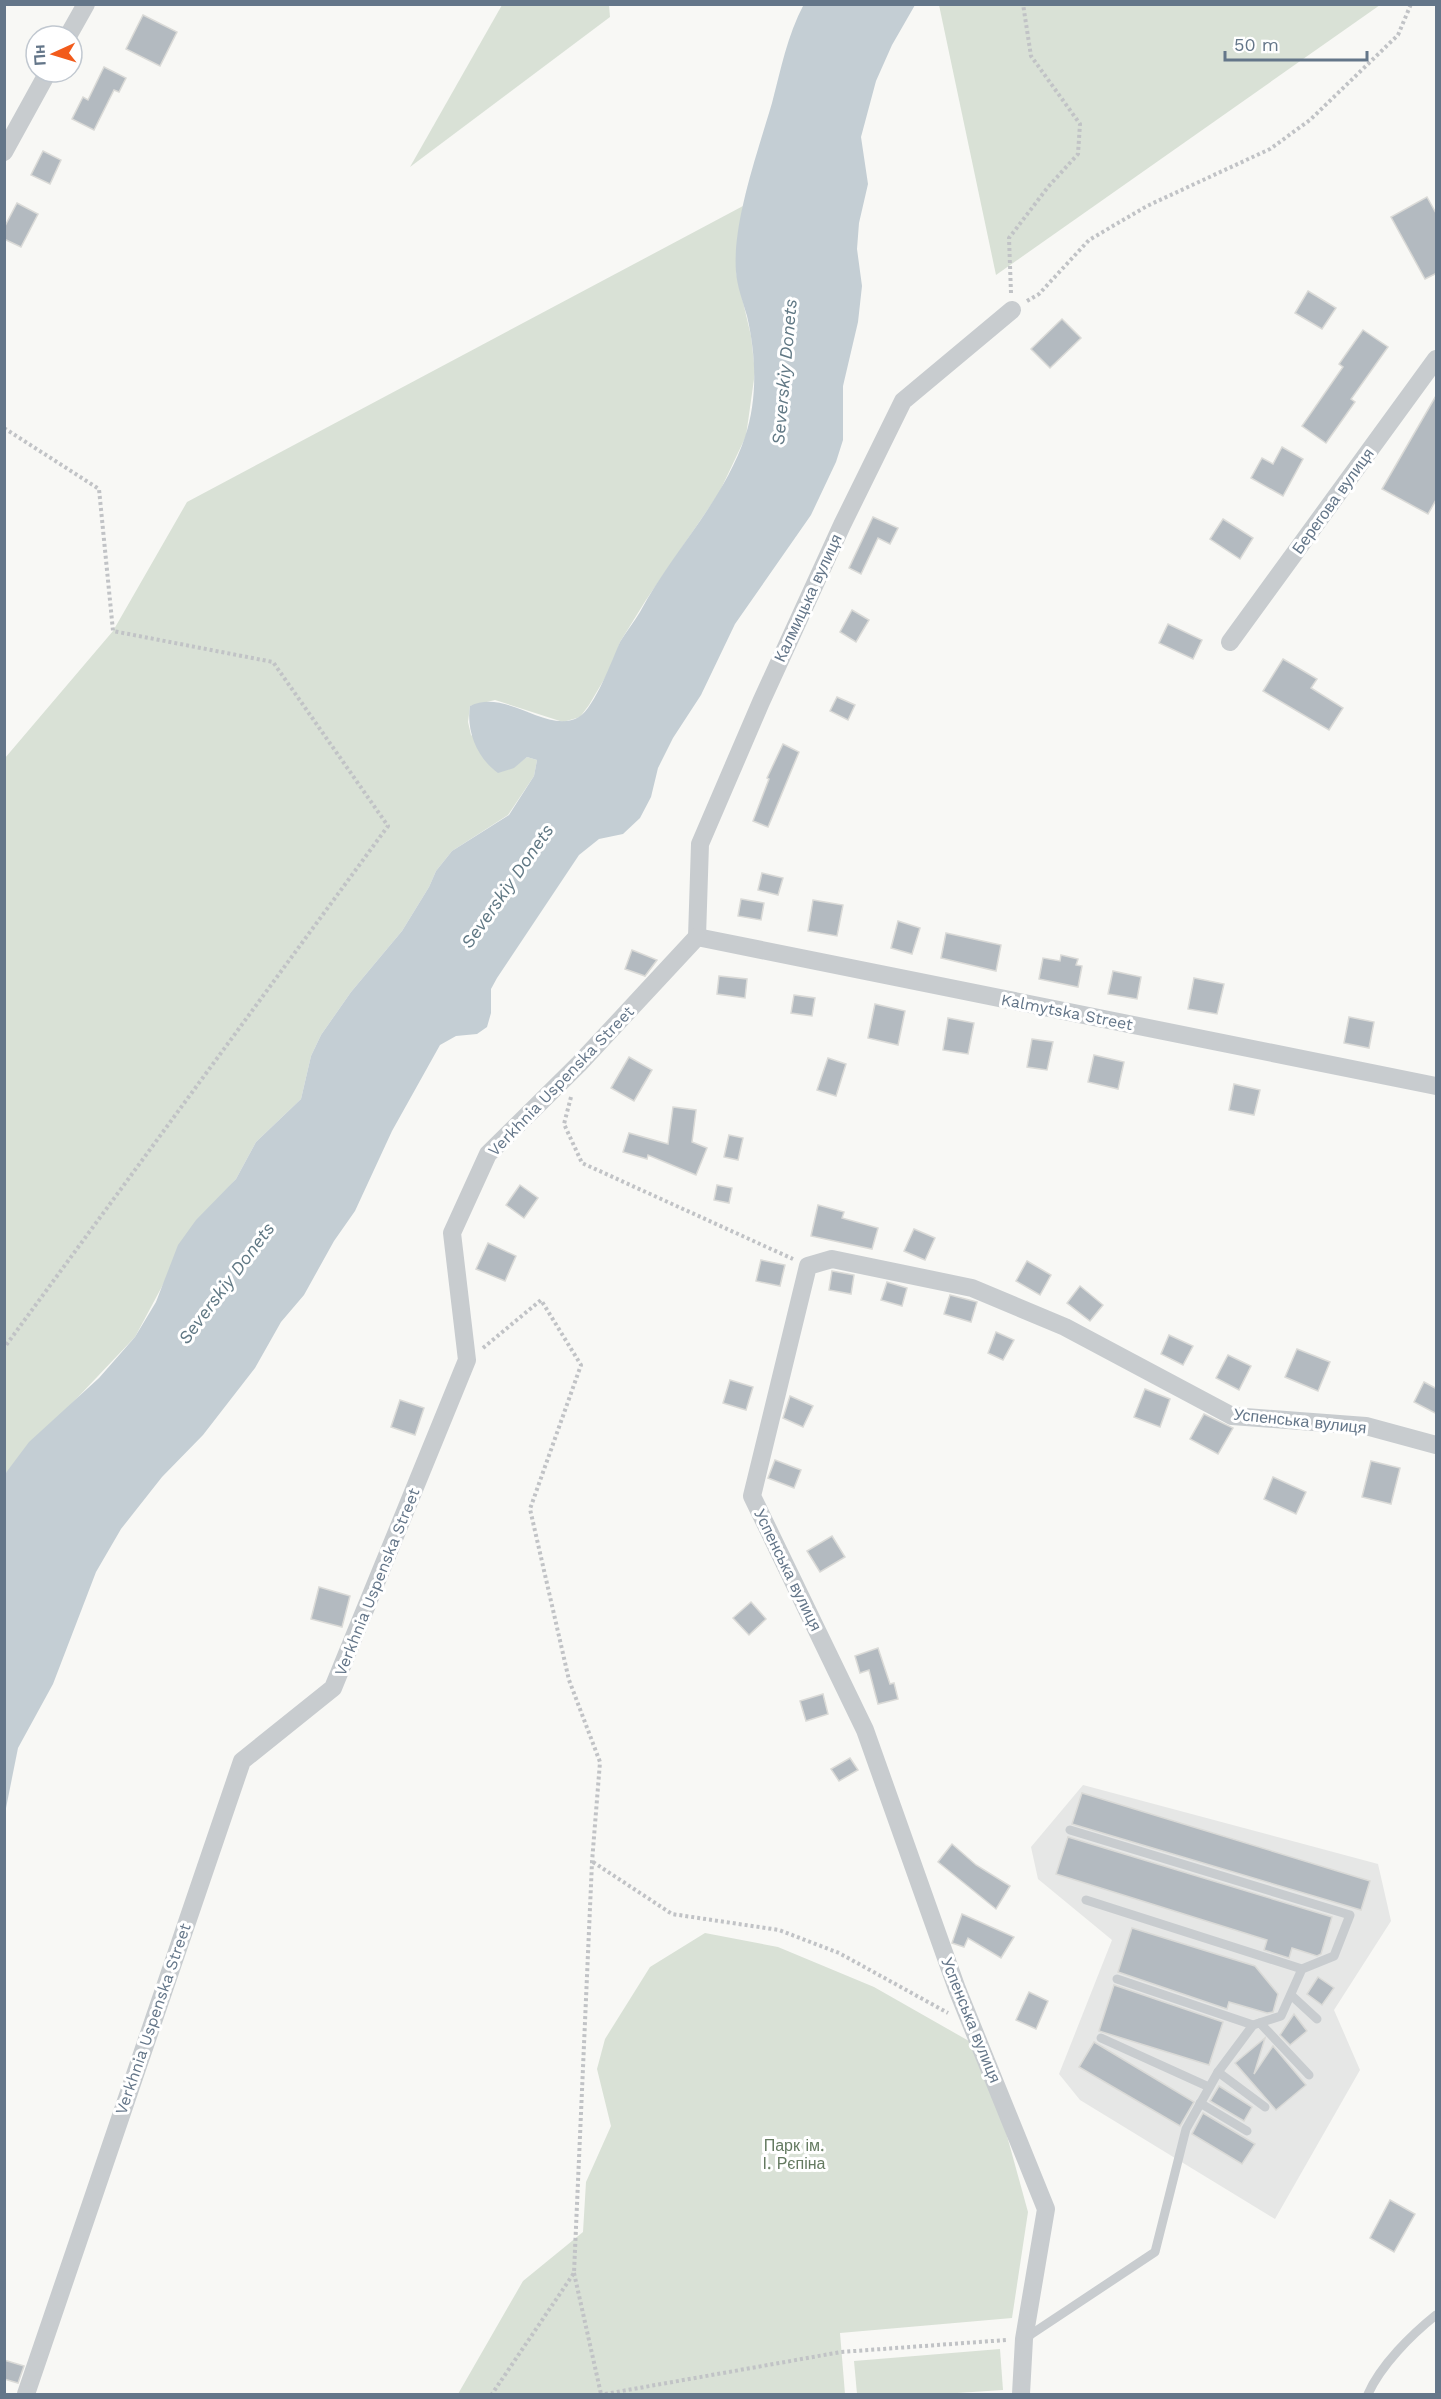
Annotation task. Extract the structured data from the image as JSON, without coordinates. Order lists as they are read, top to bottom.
{
  "streets": {
    "street": [
      "Берегова вулиця",
      "Калмицька вулиця",
      "Kalmytska Street",
      "Verkhnia Uspenska Street",
      "Успенська вулиця"
    ]
  },
  "crossings": [
    ["Калмицька вулиця", "Kalmytska Street"],
    ["Калмицька вулиця", "Verkhnia Uspenska Street"],
    ["Kalmytska Street", "Verkhnia Uspenska Street"]
  ],
  "water": ["Severskiy Donets"],
  "parks": ["Парк ім. І. Рєпіна"],
  "scale_bar": "50 m",
  "north": "left"
}
